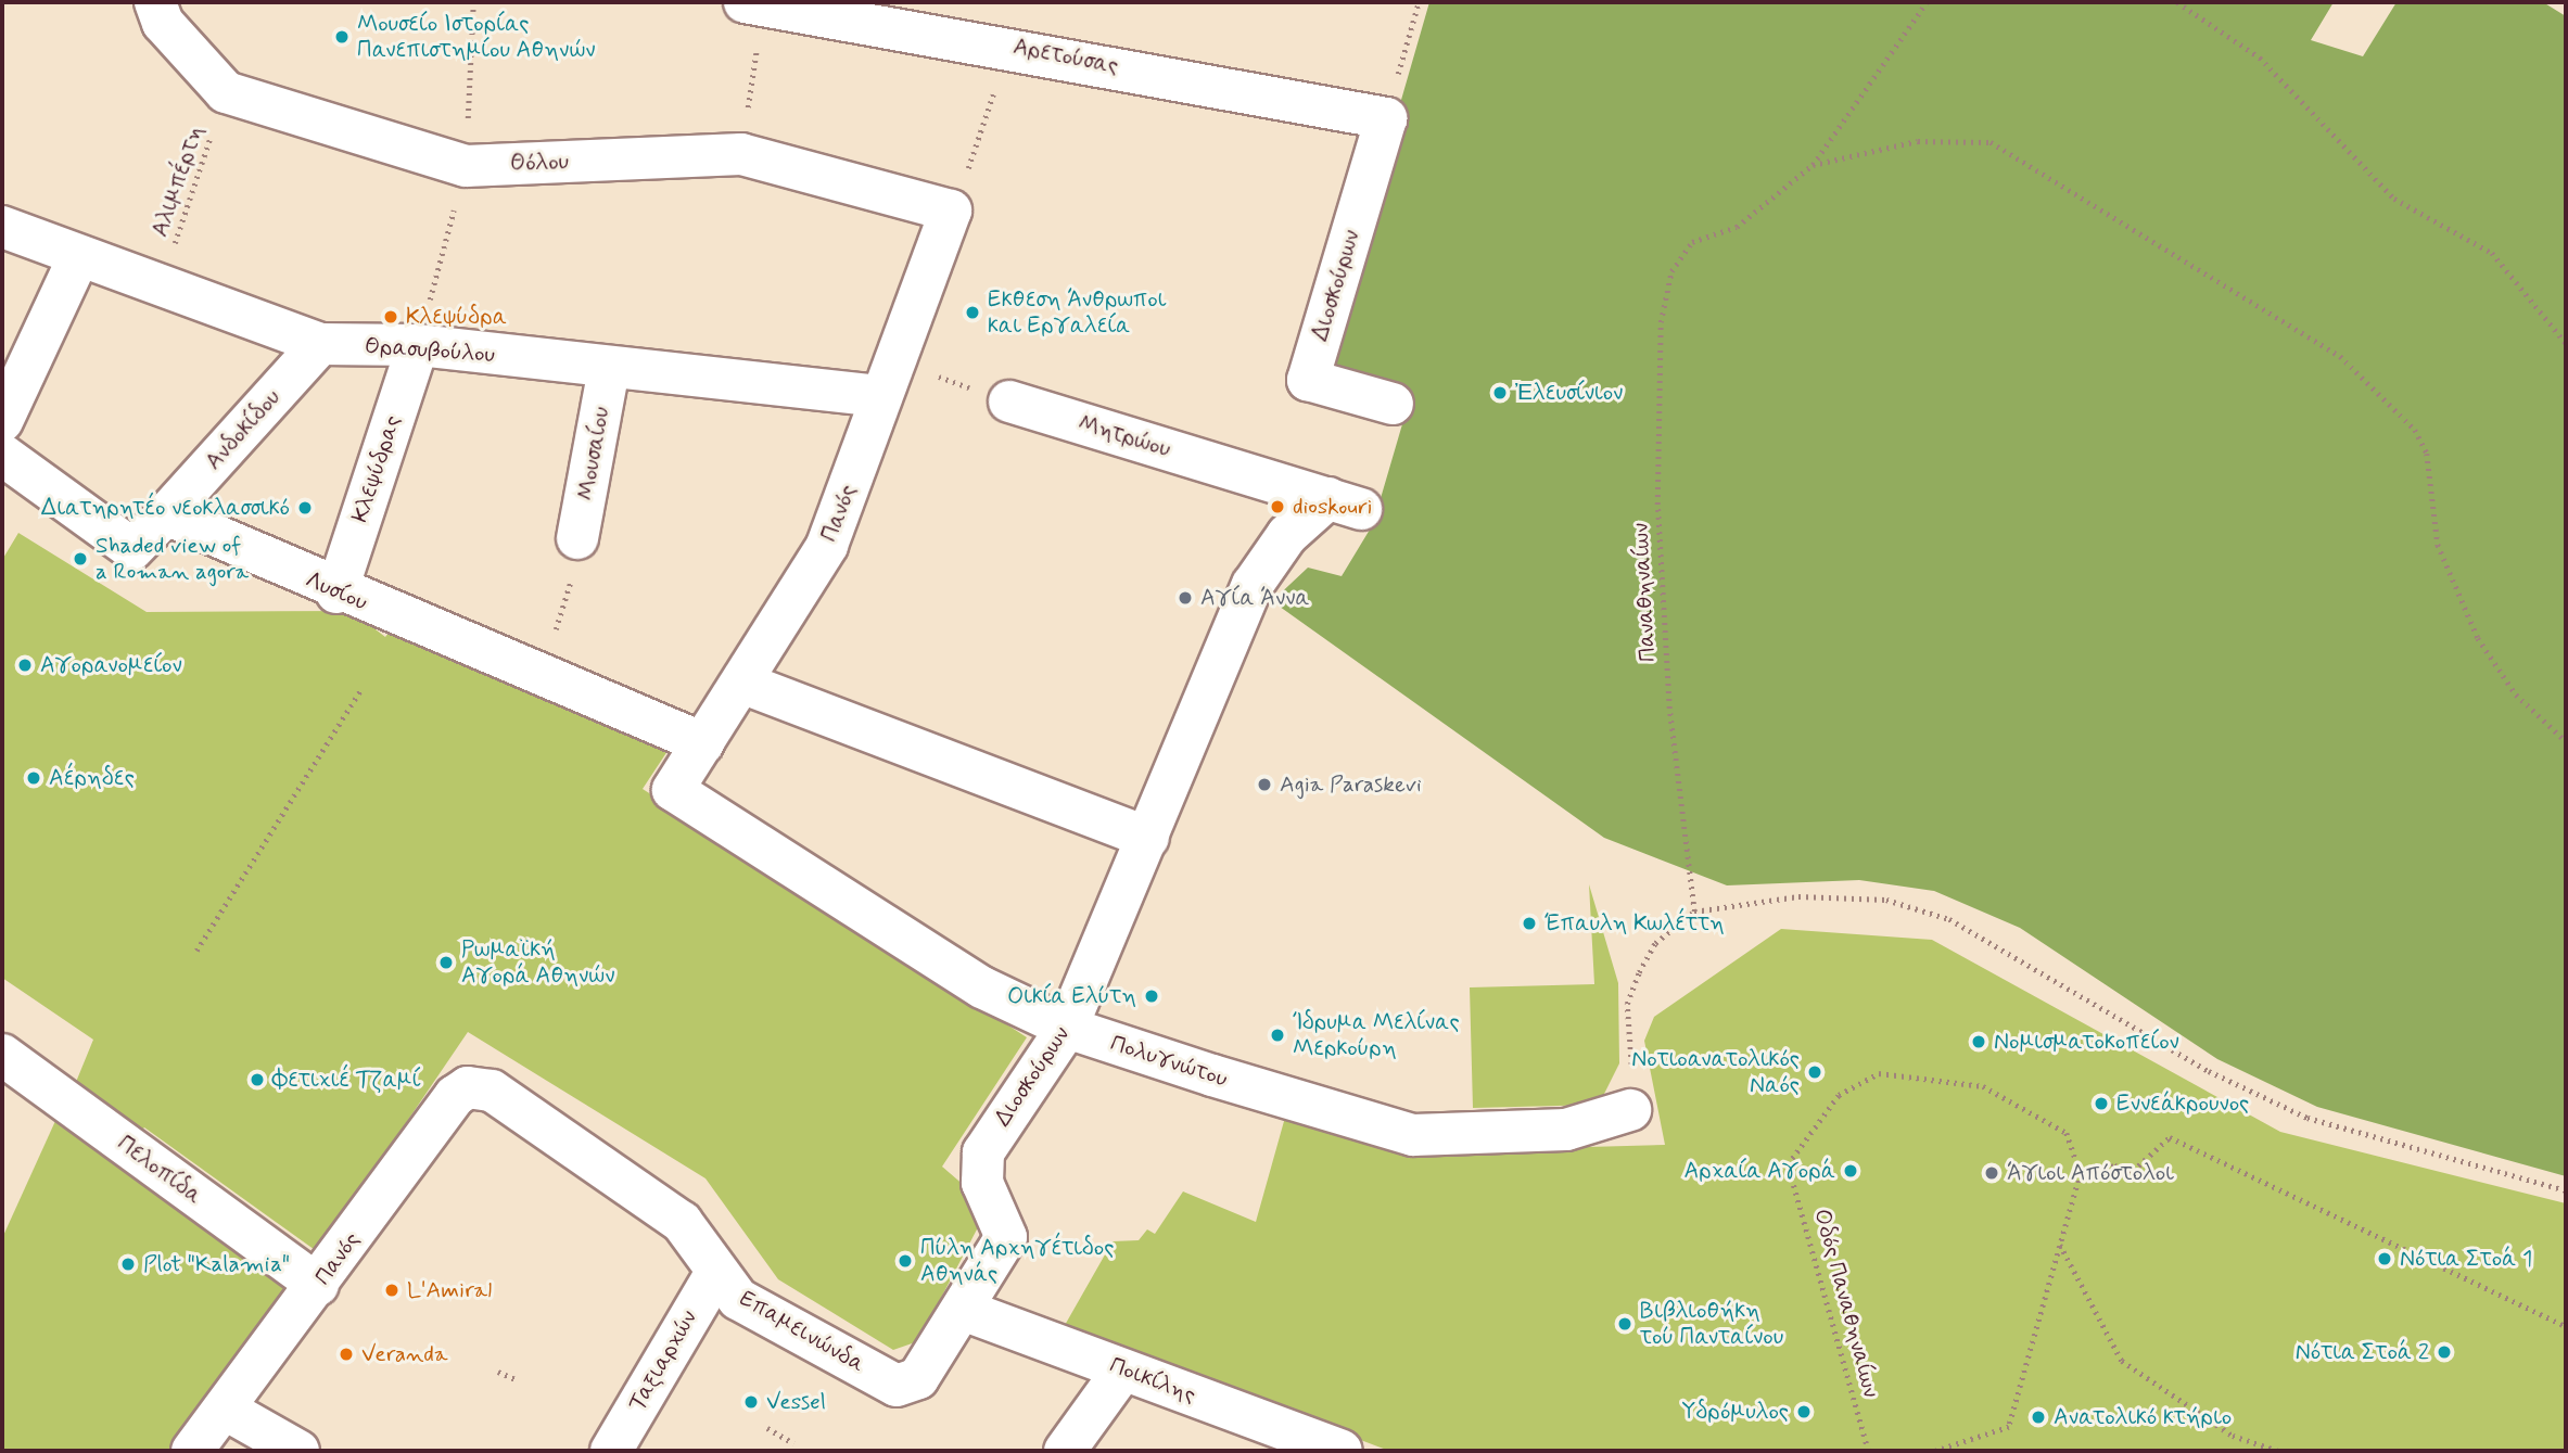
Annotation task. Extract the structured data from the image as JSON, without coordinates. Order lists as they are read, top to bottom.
{
  "streets": {
    "street": [
      "Αρετούσας",
      "Θόλου",
      "Διοσκούρων",
      "Θρασυβούλου",
      "Ανδοκίδου",
      "Μητρώου",
      "Μουσαίου",
      "Κλεψύδρας",
      "Πανός",
      "Λυσίου",
      "Πολυγνώτου",
      "Πελοπίδα",
      "Επαμεινώνδα",
      "Ταξιαρχών",
      "Ποικίλης"
    ],
    "path": ["Αλιμπέρτη", "Παναθηναίων", "Οδός Παναθηναίων"]
  },
  "crossings": [
    ["Αρετούσας", "Διοσκούρων"],
    ["Θόλου", "Αλιμπέρτη"],
    ["Θόλου", "Πανός"],
    ["Αλιμπέρτη", "Θρασυβούλου"],
    ["Διοσκούρων", "Μητρώου"],
    ["Διοσκούρων", "Πολυγνώτου"],
    ["Διοσκούρων", "Επαμεινώνδα"],
    ["Διοσκούρων", "Ποικίλης"],
    ["Θρασυβούλου", "Ανδοκίδου"],
    ["Θρασυβούλου", "Μουσαίου"],
    ["Θρασυβούλου", "Κλεψύδρας"],
    ["Θρασυβούλου", "Πανός"],
    ["Ανδοκίδου", "Λυσίου"],
    ["Κλεψύδρας", "Λυσίου"],
    ["Πανός", "Λυσίου"],
    ["Πανός", "Πολυγνώτου"],
    ["Πανός", "Πελοπίδα"],
    ["Πανός", "Επαμεινώνδα"],
    ["Επαμεινώνδα", "Ταξιαρχών"],
    ["Επαμεινώνδα", "Ποικίλης"]
  ],
  "places": [
    "Μουσείο Ιστορίας Πανεπιστημίου Αθηνών",
    "Εκθεση Άνθρωποι και Εργαλεία",
    "Κλεψύδρα",
    "Ἐλευσίνιον",
    "dioskouri",
    "Διατηρητέο νεοκλασσικό",
    "Shaded view of a Roman agora",
    "Αγία Άννα",
    "Αγορανομείον",
    "Αέρηδες",
    "Agia Paraskevi",
    "Έπαυλη Κωλέττη",
    "Ρωμαϊκή Αγορά Αθηνών",
    "Οικία Ελύτη",
    "Ίδρυμα Μελίνας Μερκούρη",
    "Νομισματοκοπείον",
    "Νοτιοανατολικός Ναός",
    "Φετιχιέ Τζαμί",
    "Εννεάκρουνος",
    "Αρχαία Αγορά",
    "Άγιοι Απόστολοι",
    "Νότια Στοά 1",
    "Πύλη Αρχηγέτιδος Αθηνάς",
    "Plot \"Kalamia\"",
    "L'Amiral",
    "Βιβλιοθήκη τού Πανταίνου",
    "Νότια Στοά 2",
    "Veranda",
    "Vessel",
    "Υδρόμυλος",
    "Ανατολικό κτήριο"
  ]
}
